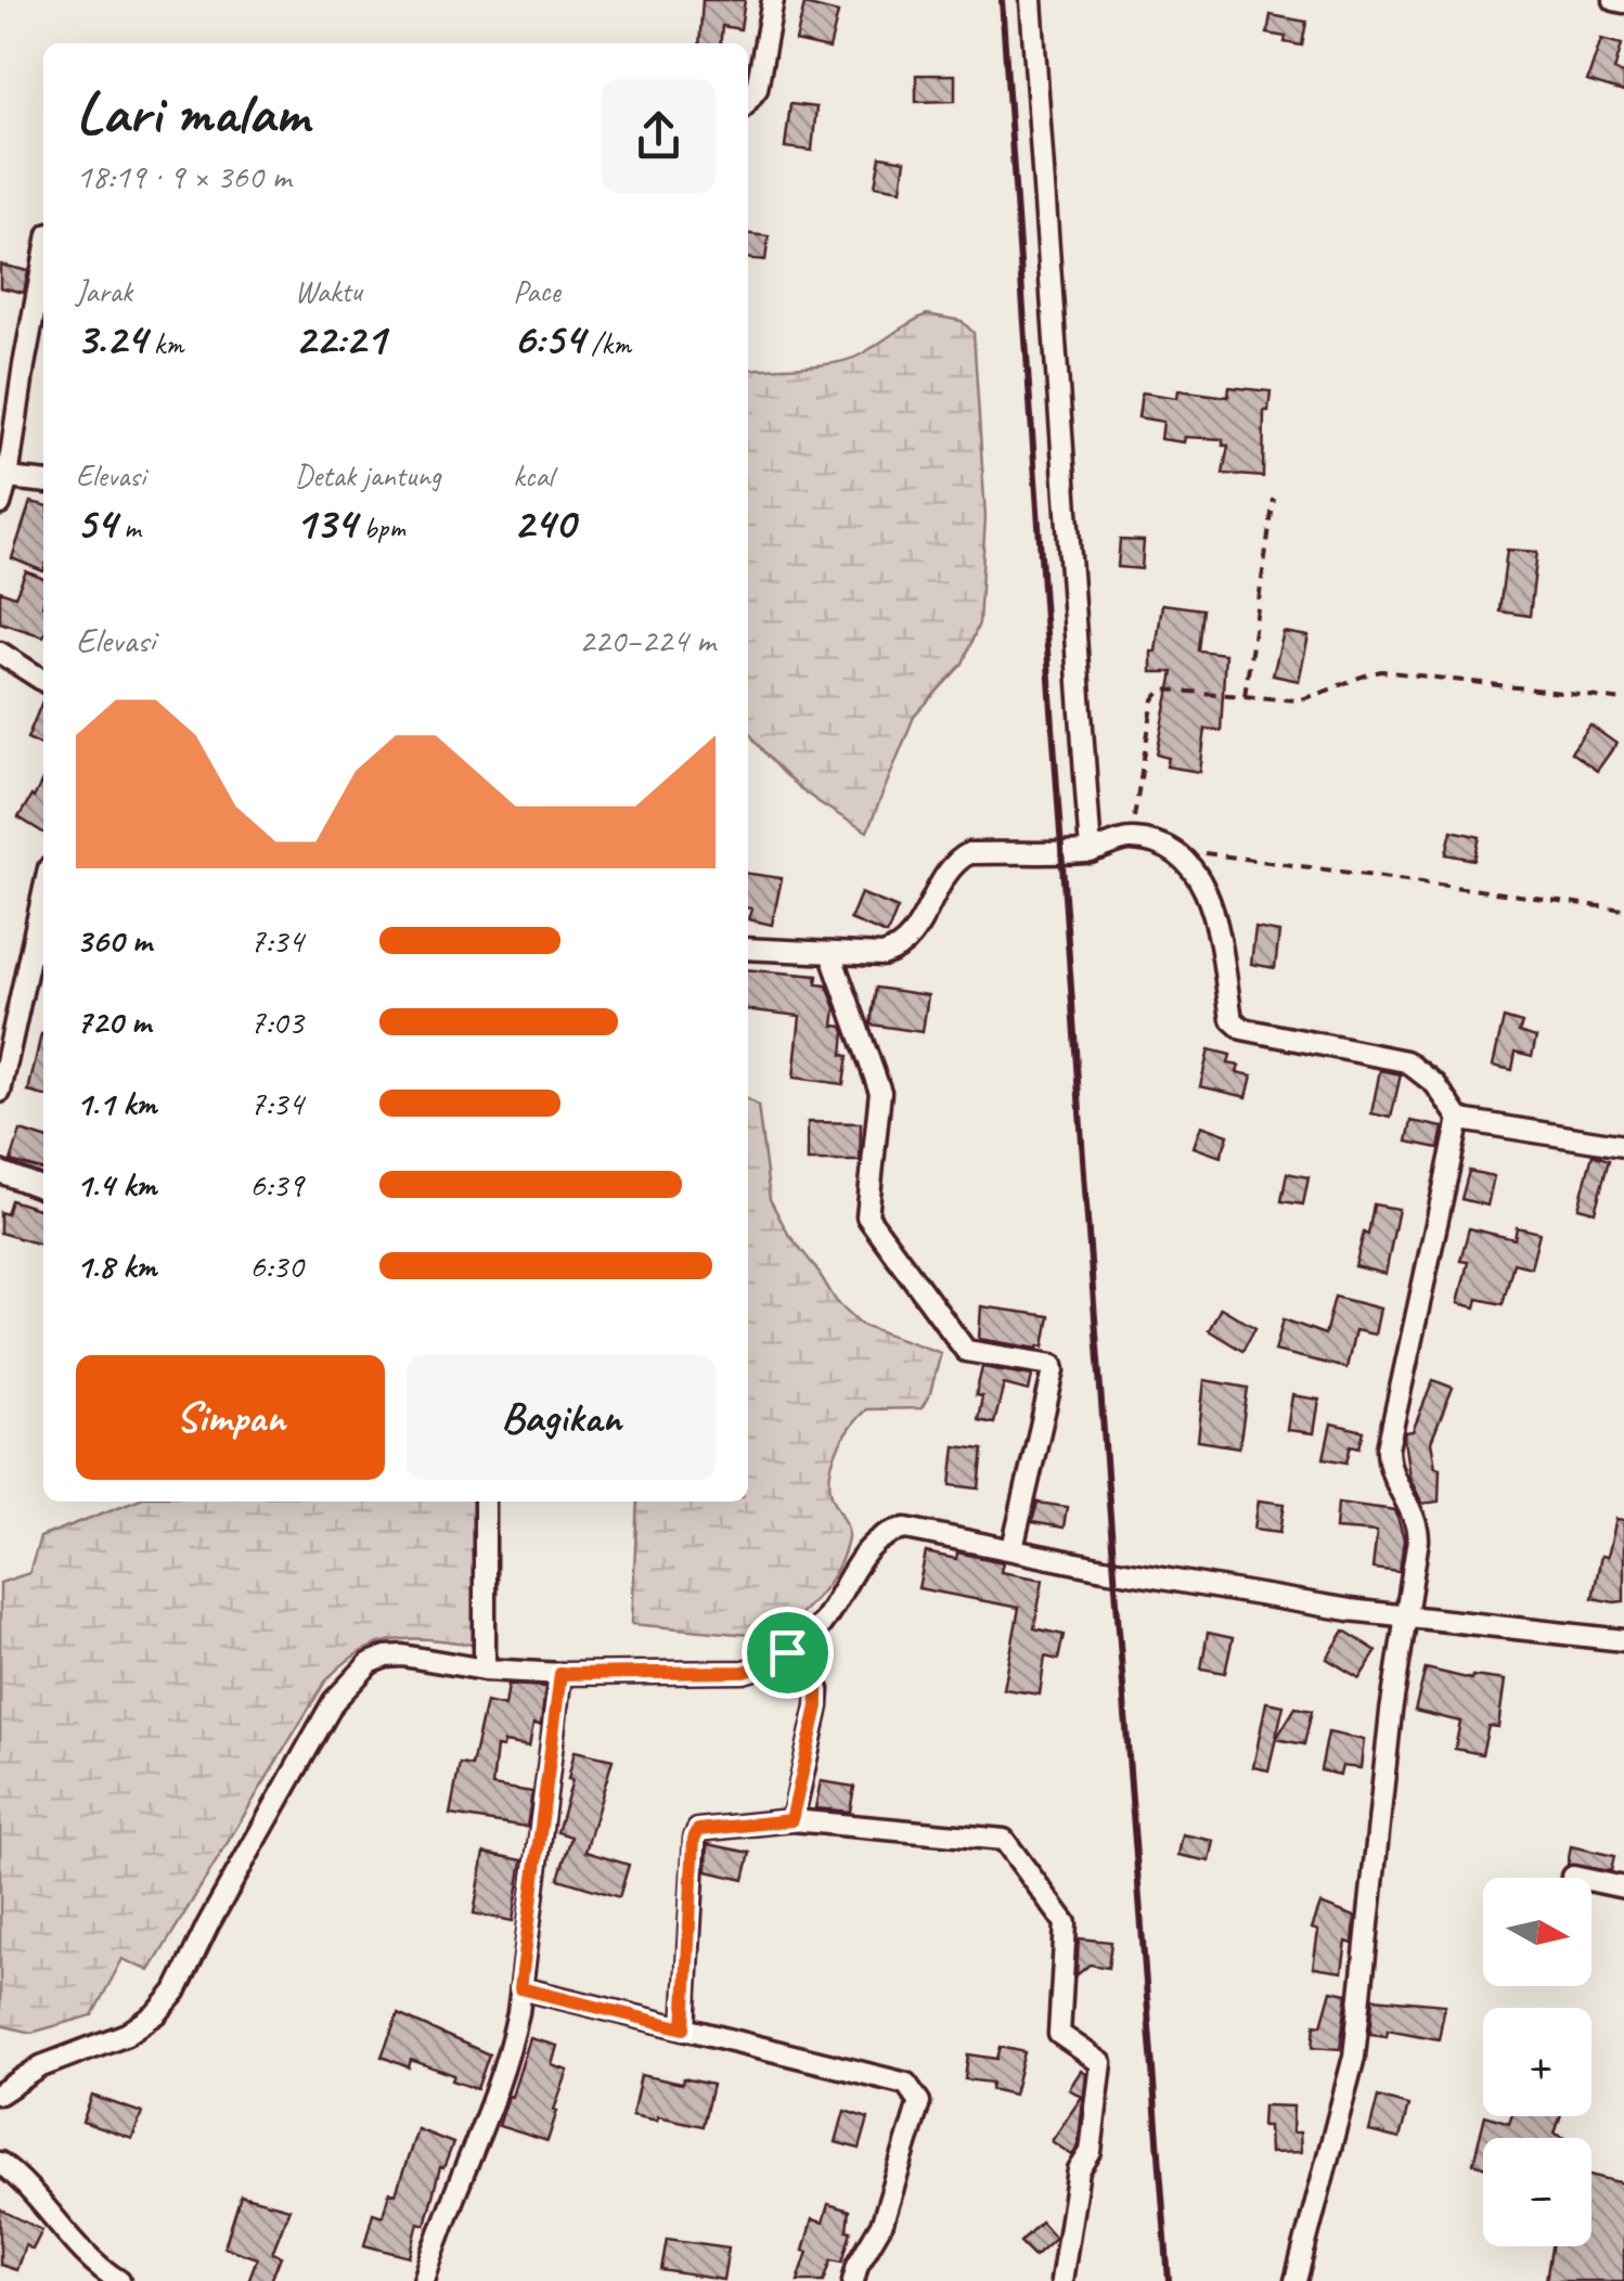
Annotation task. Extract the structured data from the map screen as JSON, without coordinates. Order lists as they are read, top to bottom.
{
  "north": "right",
  "page": {
    "heading": ["Lari malam", "18:19 · 9 × 360 m"],
    "stats": [
      ["Jarak", "3.24 km"],
      ["Waktu", "22:21"],
      ["Pace", "6:54 /km"],
      ["Elevasi", "54 m"],
      ["Detak jantung", "134 bpm"],
      ["kcal", "240"]
    ],
    "chart": ["Elevasi", "220–224 m"],
    "list": [
      {
        "name": "360 m",
        "note": "7:34"
      },
      {
        "name": "720 m",
        "note": "7:03"
      },
      {
        "name": "1.1 km",
        "note": "7:34"
      },
      {
        "name": "1.4 km",
        "note": "6:39"
      },
      {
        "name": "1.8 km",
        "note": "6:30"
      }
    ],
    "buttons": ["Simpan", "Bagikan"],
    "map_buttons": ["+", "−"]
  }
}
